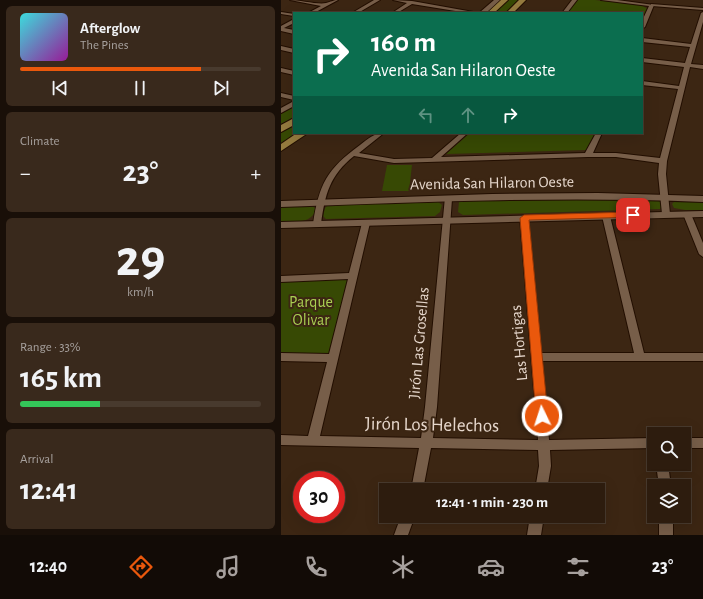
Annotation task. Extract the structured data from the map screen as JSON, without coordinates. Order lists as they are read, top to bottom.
{
  "streets": {
    "street": [
      "Avenida San Hilaron Oeste",
      "Jirón Las Grosellas",
      "Las Hortigas",
      "Jirón Los Helechos"
    ]
  },
  "crossings": [
    ["Avenida San Hilaron Oeste", "Jirón Las Grosellas"],
    ["Jirón Las Grosellas", "Jirón Los Helechos"],
    ["Las Hortigas", "Jirón Los Helechos"]
  ],
  "parks": ["Parque Olivar"],
  "page": {
    "turn": ["160 m", "Avenida San Hilaron Oeste"],
    "song": ["Afterglow", "The Pines"],
    "tile": [
      "Climate",
      ["29", "km/h"],
      ["Range · 33%", "165 km"],
      ["Arrival", "12:41"]
    ],
    "heat": ["−", "23°", "+"],
    "limit": "30",
    "trip": "12:41 · 1 min · 230 m",
    "tabs": ["12:40", "23°"]
  }
}
